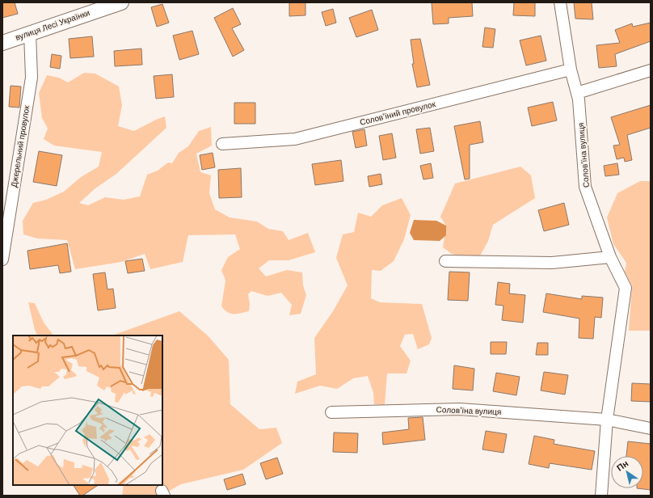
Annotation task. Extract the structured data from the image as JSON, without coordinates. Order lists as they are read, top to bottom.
{
  "streets": {
    "street": [
      "вулиця Лесі Українки",
      "Соловʼїний провулок",
      "Джерельний провулок",
      "Соловʼїна вулиця"
    ]
  },
  "crossings": [
    ["вулиця Лесі Українки", "Джерельний провулок"],
    ["Соловʼїний провулок", "Соловʼїна вулиця"]
  ],
  "north": "top left"
}
